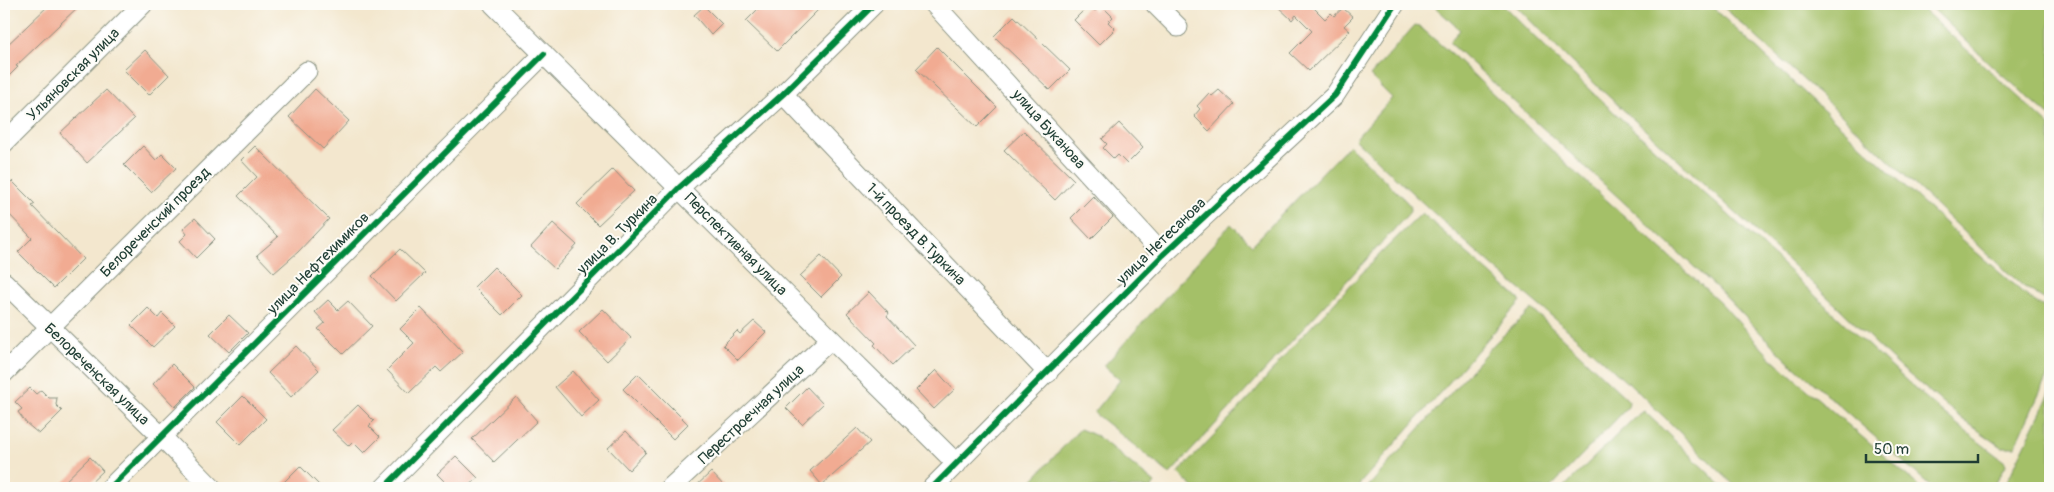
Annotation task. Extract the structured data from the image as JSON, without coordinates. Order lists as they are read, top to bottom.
{
  "streets": {
    "street": [
      "Ульяновская улица",
      "улица Буканова",
      "Белореченский проезд",
      "улица В. Туркина",
      "1-й проезд В.Туркина",
      "улица Нетесанова",
      "Перспективная улица",
      "улица Нефтехимиков",
      "Белореченская улица",
      "Перестроечная улица"
    ]
  },
  "crossings": [
    ["улица Буканова", "улица Нетесанова"],
    ["Белореченский проезд", "Белореченская улица"],
    ["улица В. Туркина", "1-й проезд В.Туркина"],
    ["улица В. Туркина", "Перспективная улица"],
    ["1-й проезд В.Туркина", "улица Нетесанова"],
    ["улица Нетесанова", "Перспективная улица"],
    ["Перспективная улица", "улица Нефтехимиков"],
    ["Перспективная улица", "Перестроечная улица"],
    ["улица Нефтехимиков", "Белореченская улица"]
  ],
  "scale_bar": "50 m"
}
